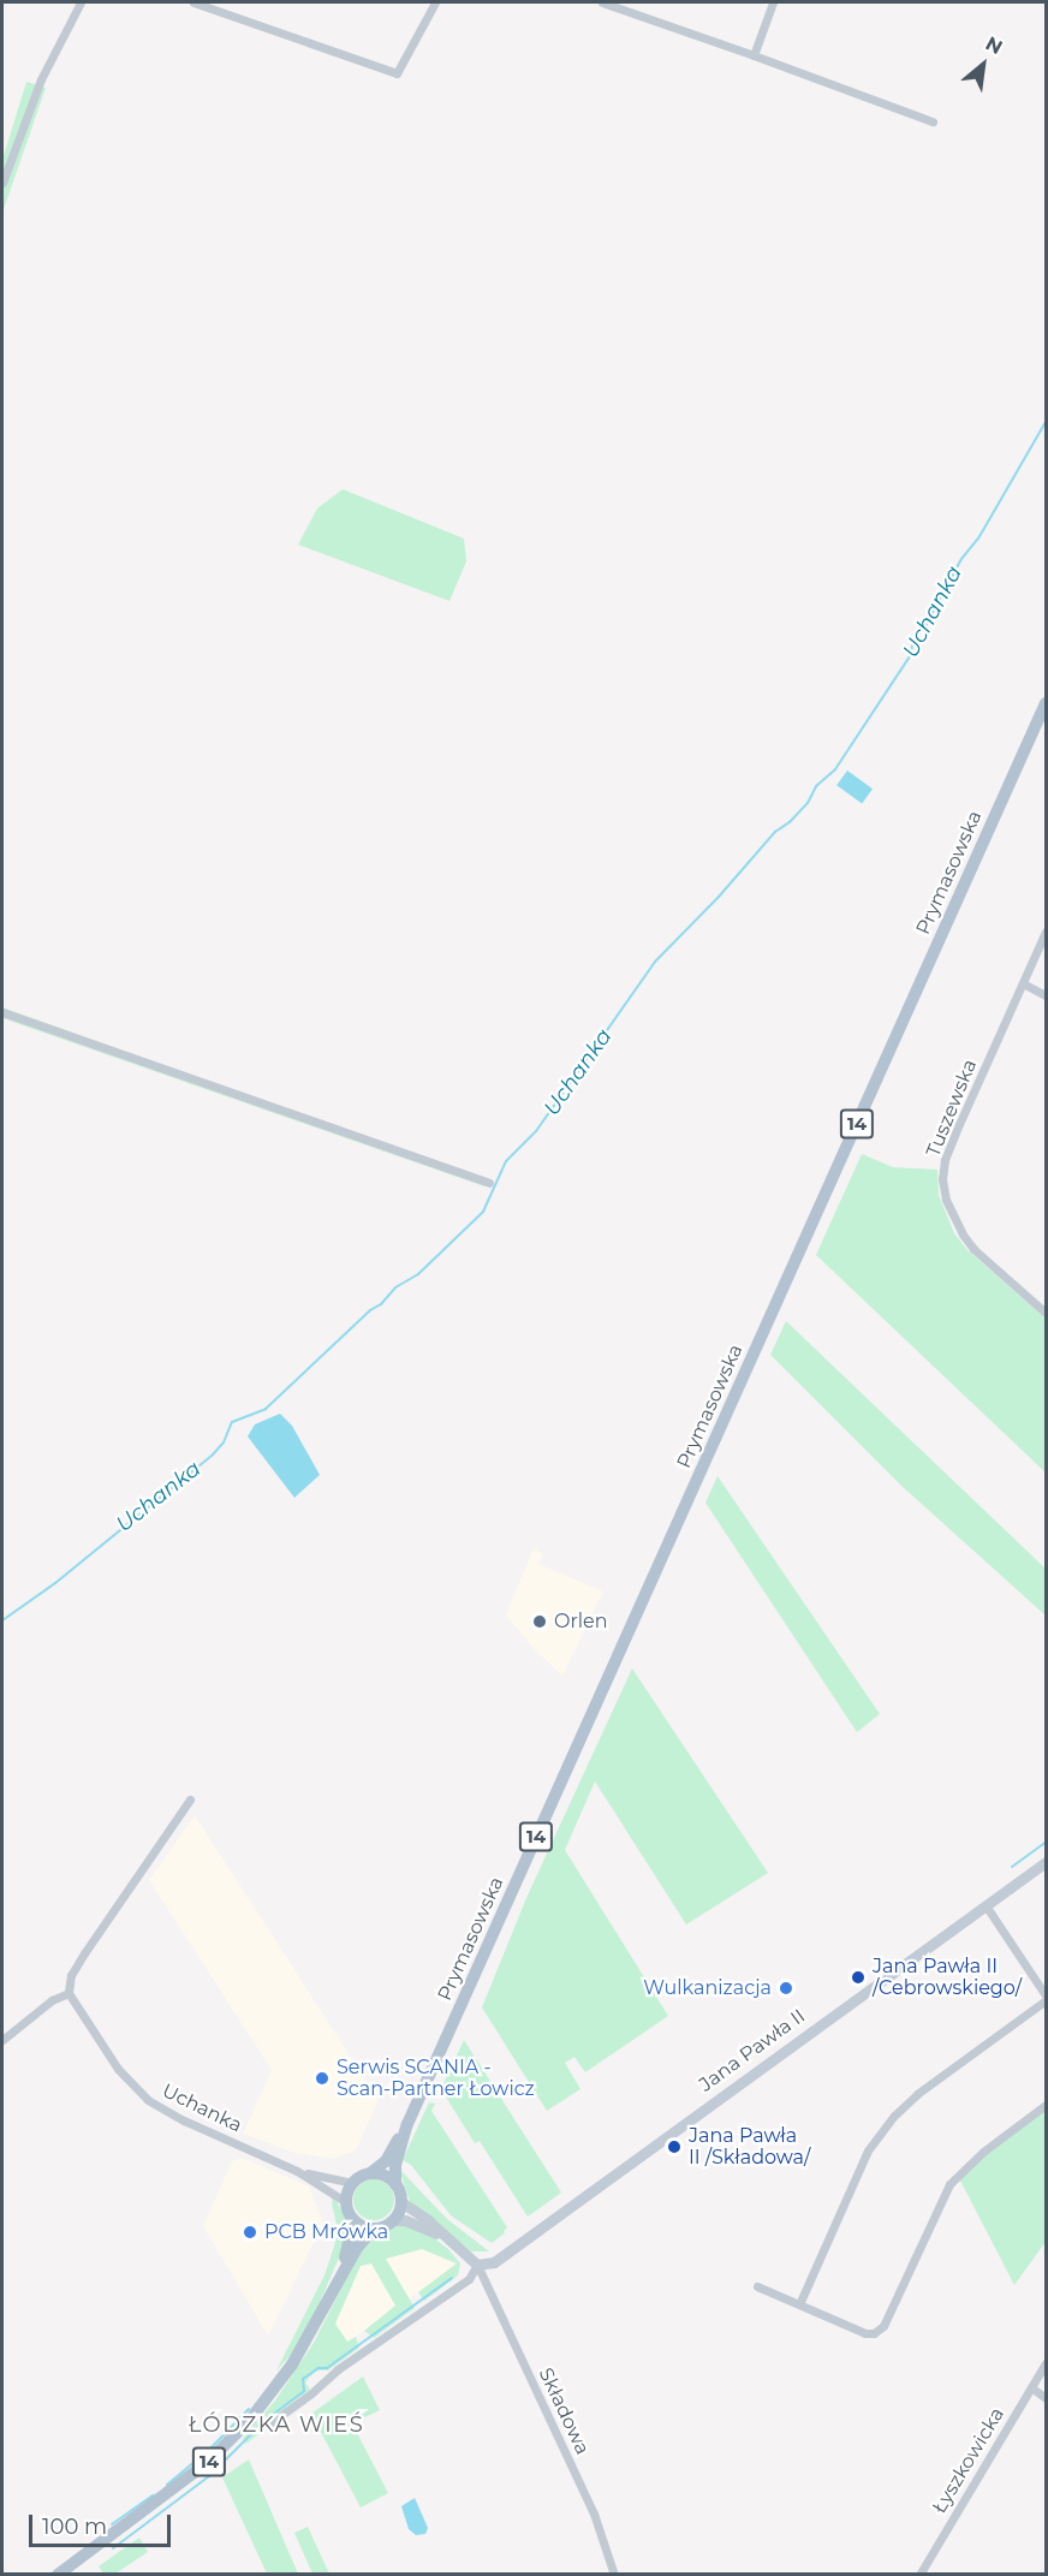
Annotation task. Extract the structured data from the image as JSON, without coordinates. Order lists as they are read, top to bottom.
{
  "streets": {
    "main road": ["Prymasowska", "14"],
    "street": [
      "Tuszewska",
      "Jana Pawła II",
      "Uchanka",
      "Składowa",
      "Łyszkowicka"
    ]
  },
  "crossings": [
    ["Prymasowska", "14"],
    ["Prymasowska", "Uchanka"],
    ["14", "Uchanka"],
    ["Jana Pawła II", "Składowa"]
  ],
  "districts": ["ŁÓDZKA WIEŚ"],
  "water": ["Uchanka"],
  "places": [
    "Orlen",
    "Jana Pawła II /Cebrowskiego/",
    "Wulkanizacja",
    "Serwis SCANIA - Scan-Partner Łowicz",
    "Jana Pawła II /Składowa/",
    "PCB Mrówka"
  ],
  "scale_bar": "100 m",
  "north": "top right"
}
